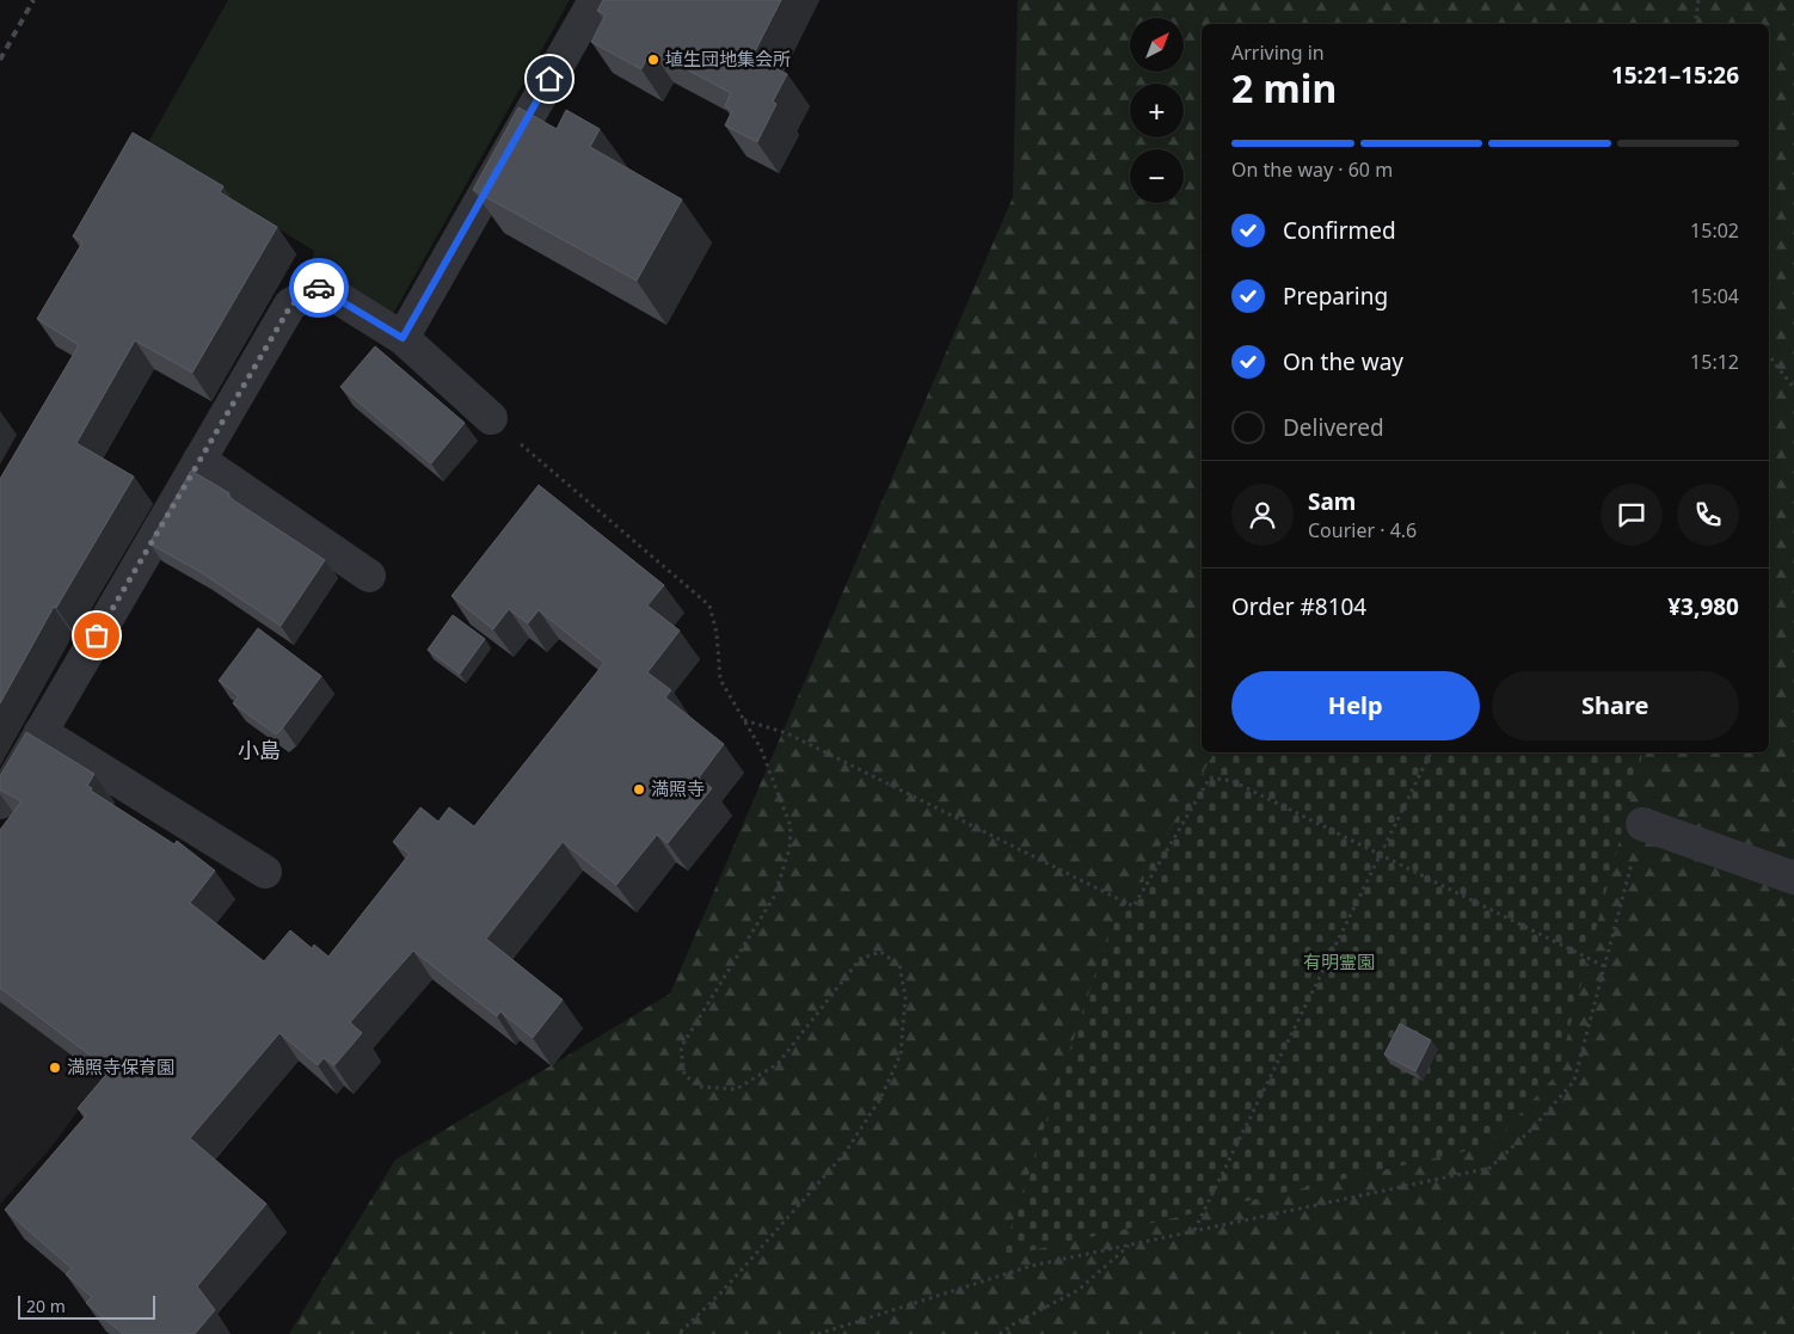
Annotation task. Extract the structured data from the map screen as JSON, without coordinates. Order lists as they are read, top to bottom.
{
  "districts": ["小島"],
  "parks": ["有明霊園"],
  "places": ["埴生団地集会所", "満照寺", "満照寺保育園"],
  "scale_bar": "20 m",
  "north": "top right",
  "page": {
    "map_buttons": ["+", "−"],
    "heading": ["2 min", "Arriving in", "15:21–15:26"],
    "panel": [
      "Sam",
      "Courier · 4.6",
      "Order #8104",
      "¥3,980"
    ],
    "bar": "On the way · 60 m",
    "list": [
      ["Confirmed", "15:02"],
      ["Preparing", "15:04"],
      ["On the way", "15:12"],
      "Delivered"
    ],
    "buttons": ["Help", "Share"],
    "scale": "20 m"
  }
}
